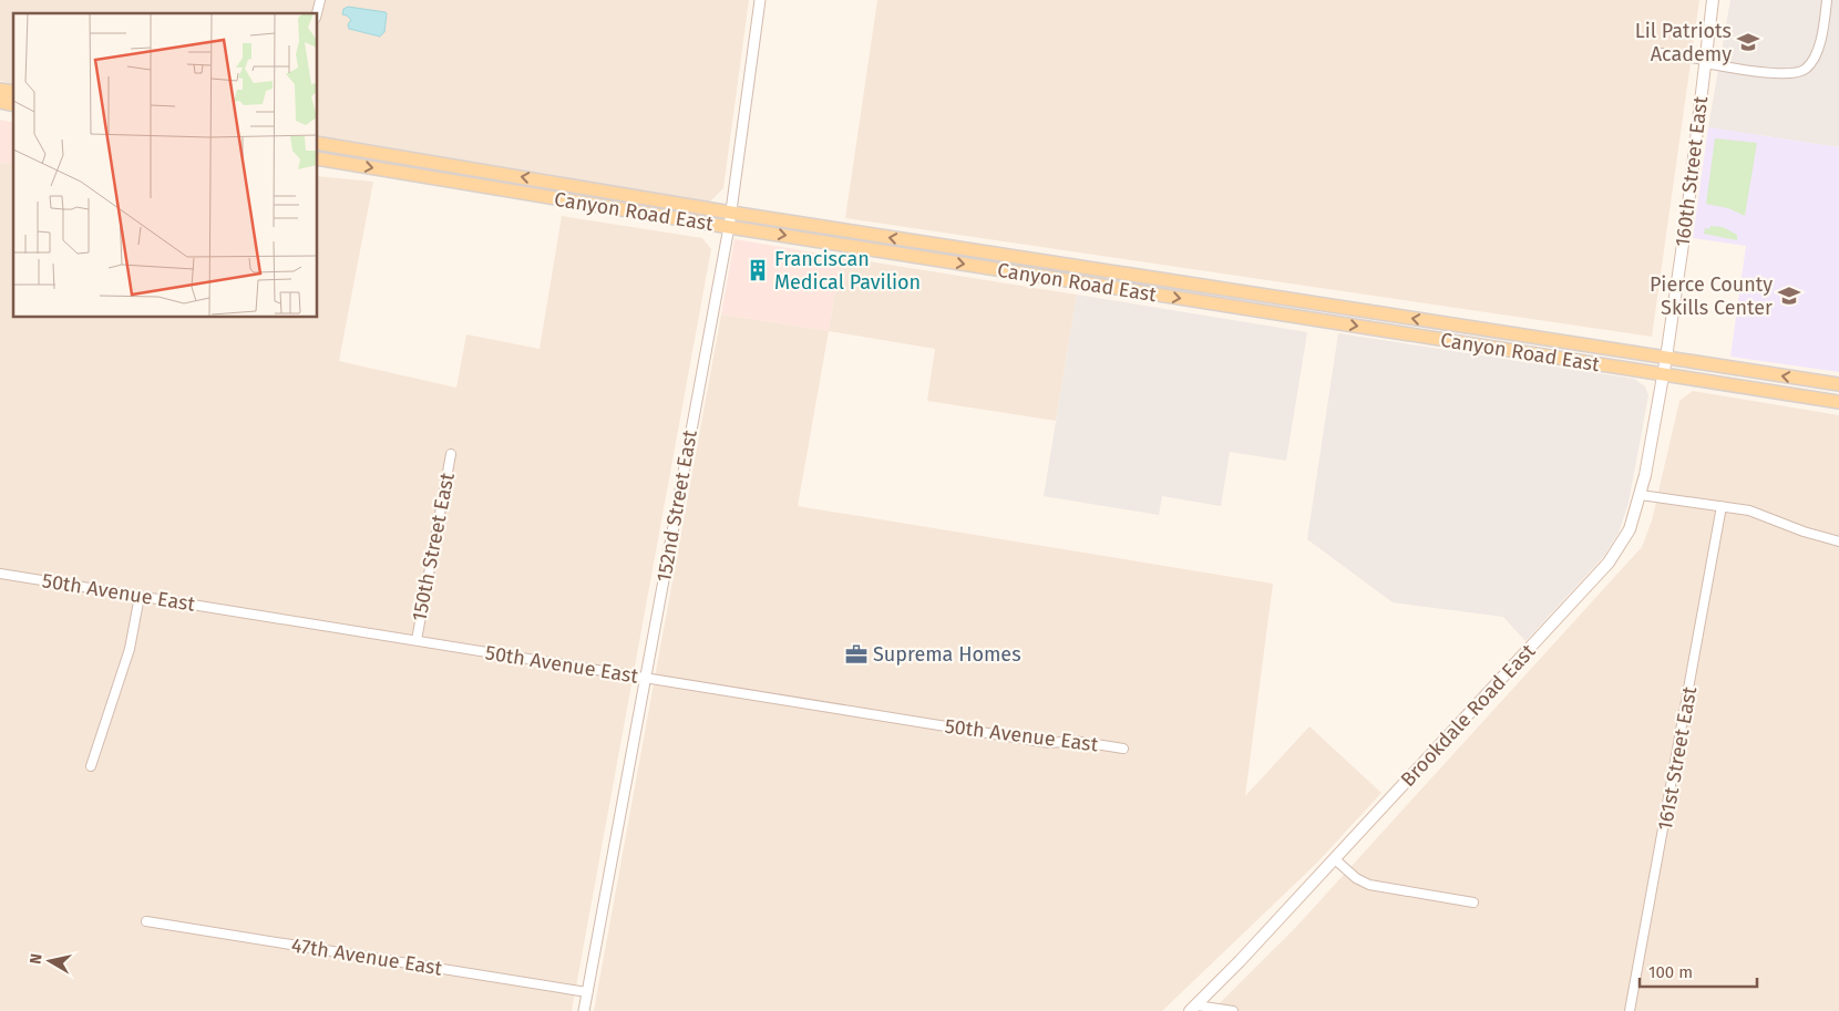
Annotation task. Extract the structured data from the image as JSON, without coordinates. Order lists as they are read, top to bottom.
{
  "streets": {
    "main road": ["160th Street East", "Canyon Road East", "Brookdale Road East"],
    "street": [
      "152nd Street East",
      "150th Street East",
      "50th Avenue East",
      "161st Street East",
      "47th Avenue East"
    ]
  },
  "crossings": [
    ["160th Street East", "Canyon Road East"],
    ["160th Street East", "Brookdale Road East"],
    ["Canyon Road East", "152nd Street East"],
    ["Canyon Road East", "Brookdale Road East"],
    ["152nd Street East", "50th Avenue East"],
    ["152nd Street East", "47th Avenue East"],
    ["150th Street East", "50th Avenue East"]
  ],
  "places": {
    "school or university": ["Lil Patriots Academy", "Pierce County Skills Center"],
    "building": ["Franciscan Medical Pavilion"],
    "office": ["Suprema Homes"]
  },
  "scale_bar": "100 m",
  "north": "left"
}
